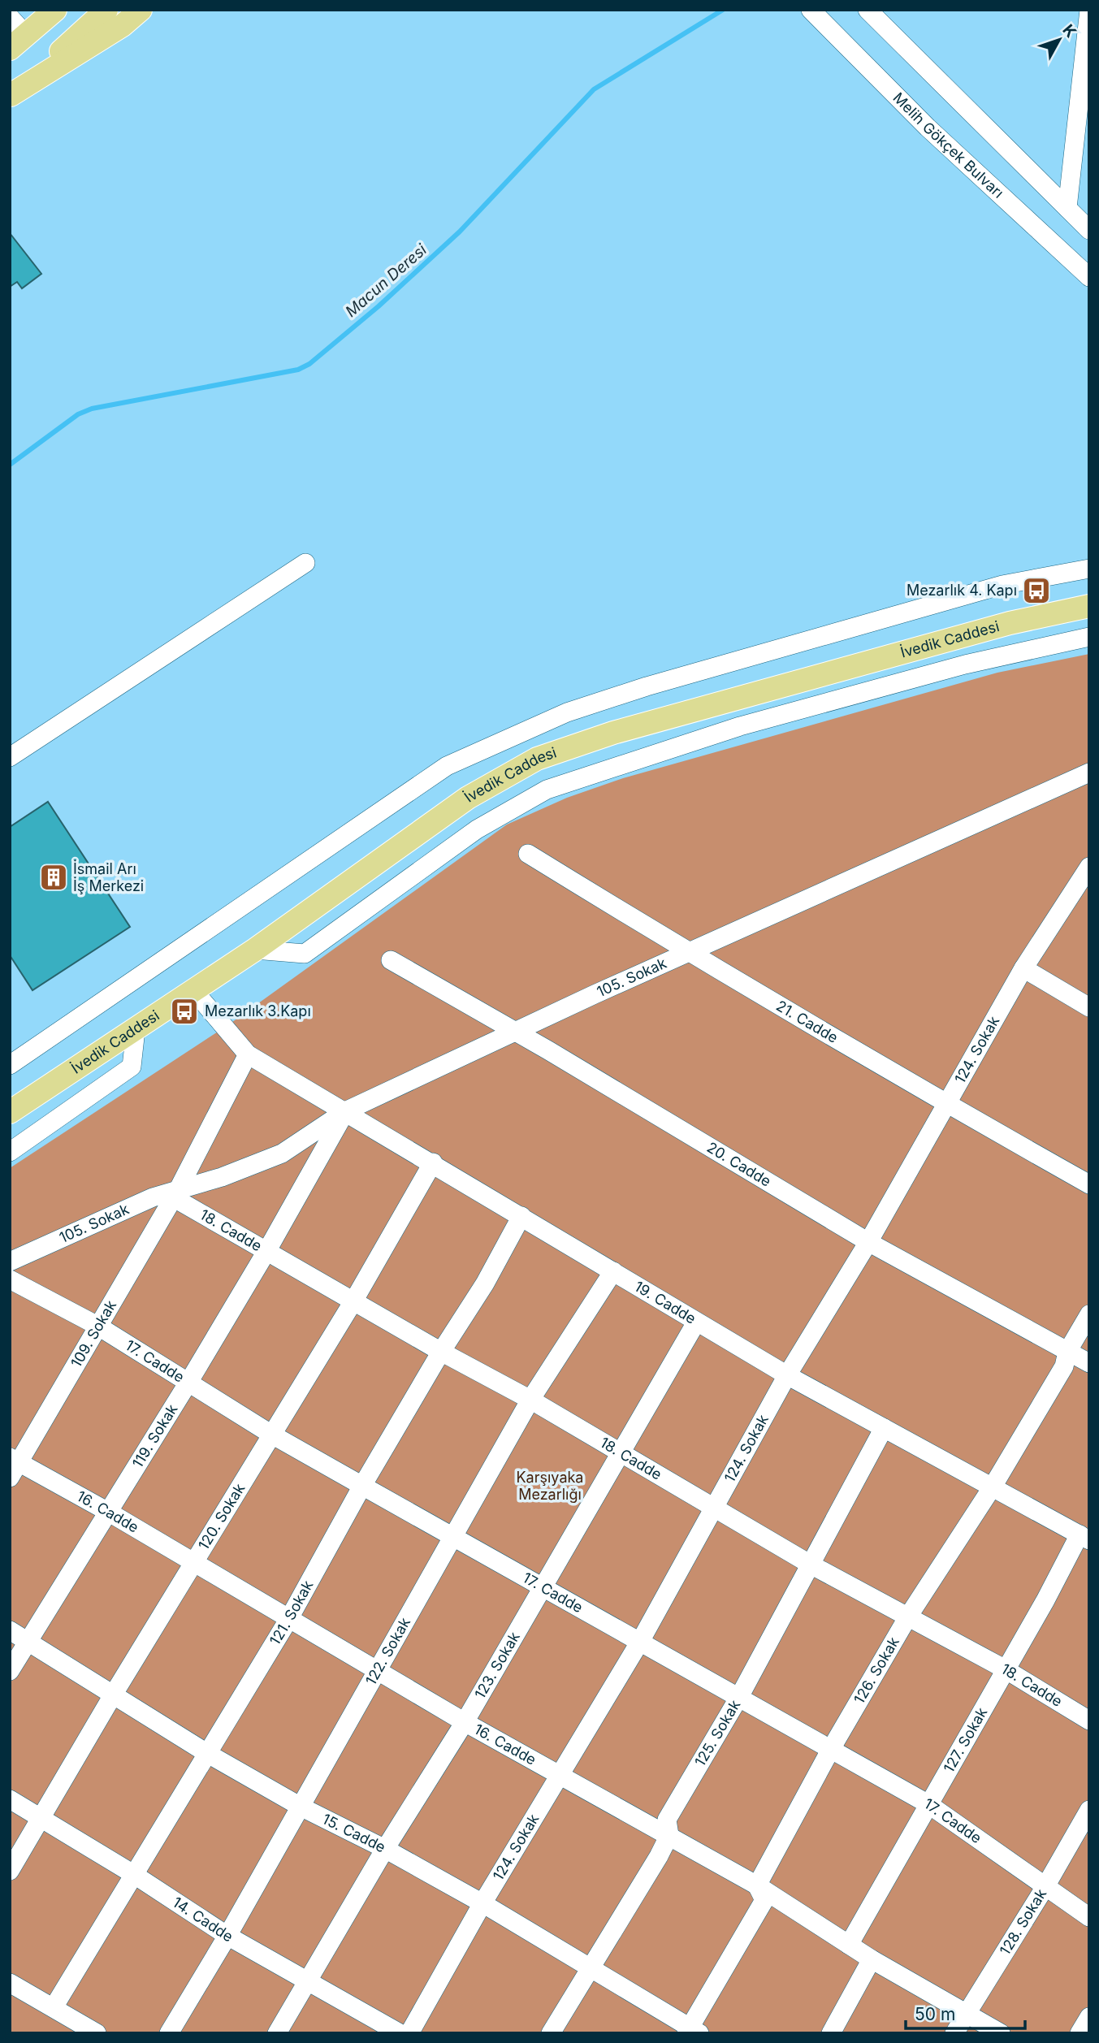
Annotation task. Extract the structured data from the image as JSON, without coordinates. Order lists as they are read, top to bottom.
{
  "streets": {
    "main road": ["İvedik Caddesi"],
    "street": [
      "Melih Gökçek Bulvarı",
      "105. Sokak",
      "21. Cadde",
      "124. Sokak",
      "20. Cadde",
      "18. Cadde",
      "19. Cadde",
      "109. Sokak",
      "17. Cadde",
      "119. Sokak",
      "16. Cadde",
      "120. Sokak",
      "121. Sokak",
      "122. Sokak",
      "123. Sokak",
      "126. Sokak",
      "125. Sokak",
      "127. Sokak",
      "15. Cadde",
      "14. Cadde",
      "128. Sokak"
    ]
  },
  "crossings": [
    ["İvedik Caddesi", "19. Cadde"],
    ["105. Sokak", "21. Cadde"],
    ["105. Sokak", "20. Cadde"],
    ["105. Sokak", "18. Cadde"],
    ["105. Sokak", "19. Cadde"],
    ["105. Sokak", "109. Sokak"],
    ["105. Sokak", "119. Sokak"],
    ["21. Cadde", "124. Sokak"],
    ["124. Sokak", "20. Cadde"],
    ["124. Sokak", "18. Cadde"],
    ["124. Sokak", "19. Cadde"],
    ["124. Sokak", "17. Cadde"],
    ["124. Sokak", "16. Cadde"],
    ["124. Sokak", "15. Cadde"],
    ["20. Cadde", "126. Sokak"],
    ["18. Cadde", "109. Sokak"],
    ["18. Cadde", "119. Sokak"],
    ["18. Cadde", "120. Sokak"],
    ["18. Cadde", "121. Sokak"],
    ["18. Cadde", "122. Sokak"],
    ["18. Cadde", "123. Sokak"],
    ["18. Cadde", "126. Sokak"],
    ["18. Cadde", "125. Sokak"],
    ["18. Cadde", "127. Sokak"],
    ["19. Cadde", "119. Sokak"],
    ["19. Cadde", "120. Sokak"],
    ["19. Cadde", "121. Sokak"],
    ["19. Cadde", "122. Sokak"],
    ["19. Cadde", "123. Sokak"],
    ["19. Cadde", "126. Sokak"],
    ["19. Cadde", "125. Sokak"],
    ["19. Cadde", "127. Sokak"],
    ["109. Sokak", "17. Cadde"],
    ["109. Sokak", "16. Cadde"],
    ["17. Cadde", "119. Sokak"],
    ["17. Cadde", "120. Sokak"],
    ["17. Cadde", "121. Sokak"],
    ["17. Cadde", "122. Sokak"],
    ["17. Cadde", "123. Sokak"],
    ["17. Cadde", "126. Sokak"],
    ["17. Cadde", "125. Sokak"],
    ["17. Cadde", "127. Sokak"],
    ["17. Cadde", "128. Sokak"],
    ["119. Sokak", "16. Cadde"],
    ["119. Sokak", "15. Cadde"],
    ["16. Cadde", "120. Sokak"],
    ["16. Cadde", "121. Sokak"],
    ["16. Cadde", "122. Sokak"],
    ["16. Cadde", "123. Sokak"],
    ["16. Cadde", "126. Sokak"],
    ["16. Cadde", "125. Sokak"],
    ["16. Cadde", "127. Sokak"],
    ["16. Cadde", "128. Sokak"],
    ["120. Sokak", "15. Cadde"],
    ["120. Sokak", "14. Cadde"],
    ["121. Sokak", "15. Cadde"],
    ["121. Sokak", "14. Cadde"],
    ["122. Sokak", "15. Cadde"],
    ["122. Sokak", "14. Cadde"],
    ["123. Sokak", "15. Cadde"],
    ["123. Sokak", "14. Cadde"],
    ["125. Sokak", "15. Cadde"]
  ],
  "water": ["Macun Deresi"],
  "parks": ["Karşıyaka Mezarlığı"],
  "places": {
    "bus stop": ["Mezarlık 4. Kapı", "Mezarlık 3.Kapı"],
    "building": ["İsmail Arı İş Merkezi"]
  },
  "scale_bar": "50 m",
  "north": "top right"
}
